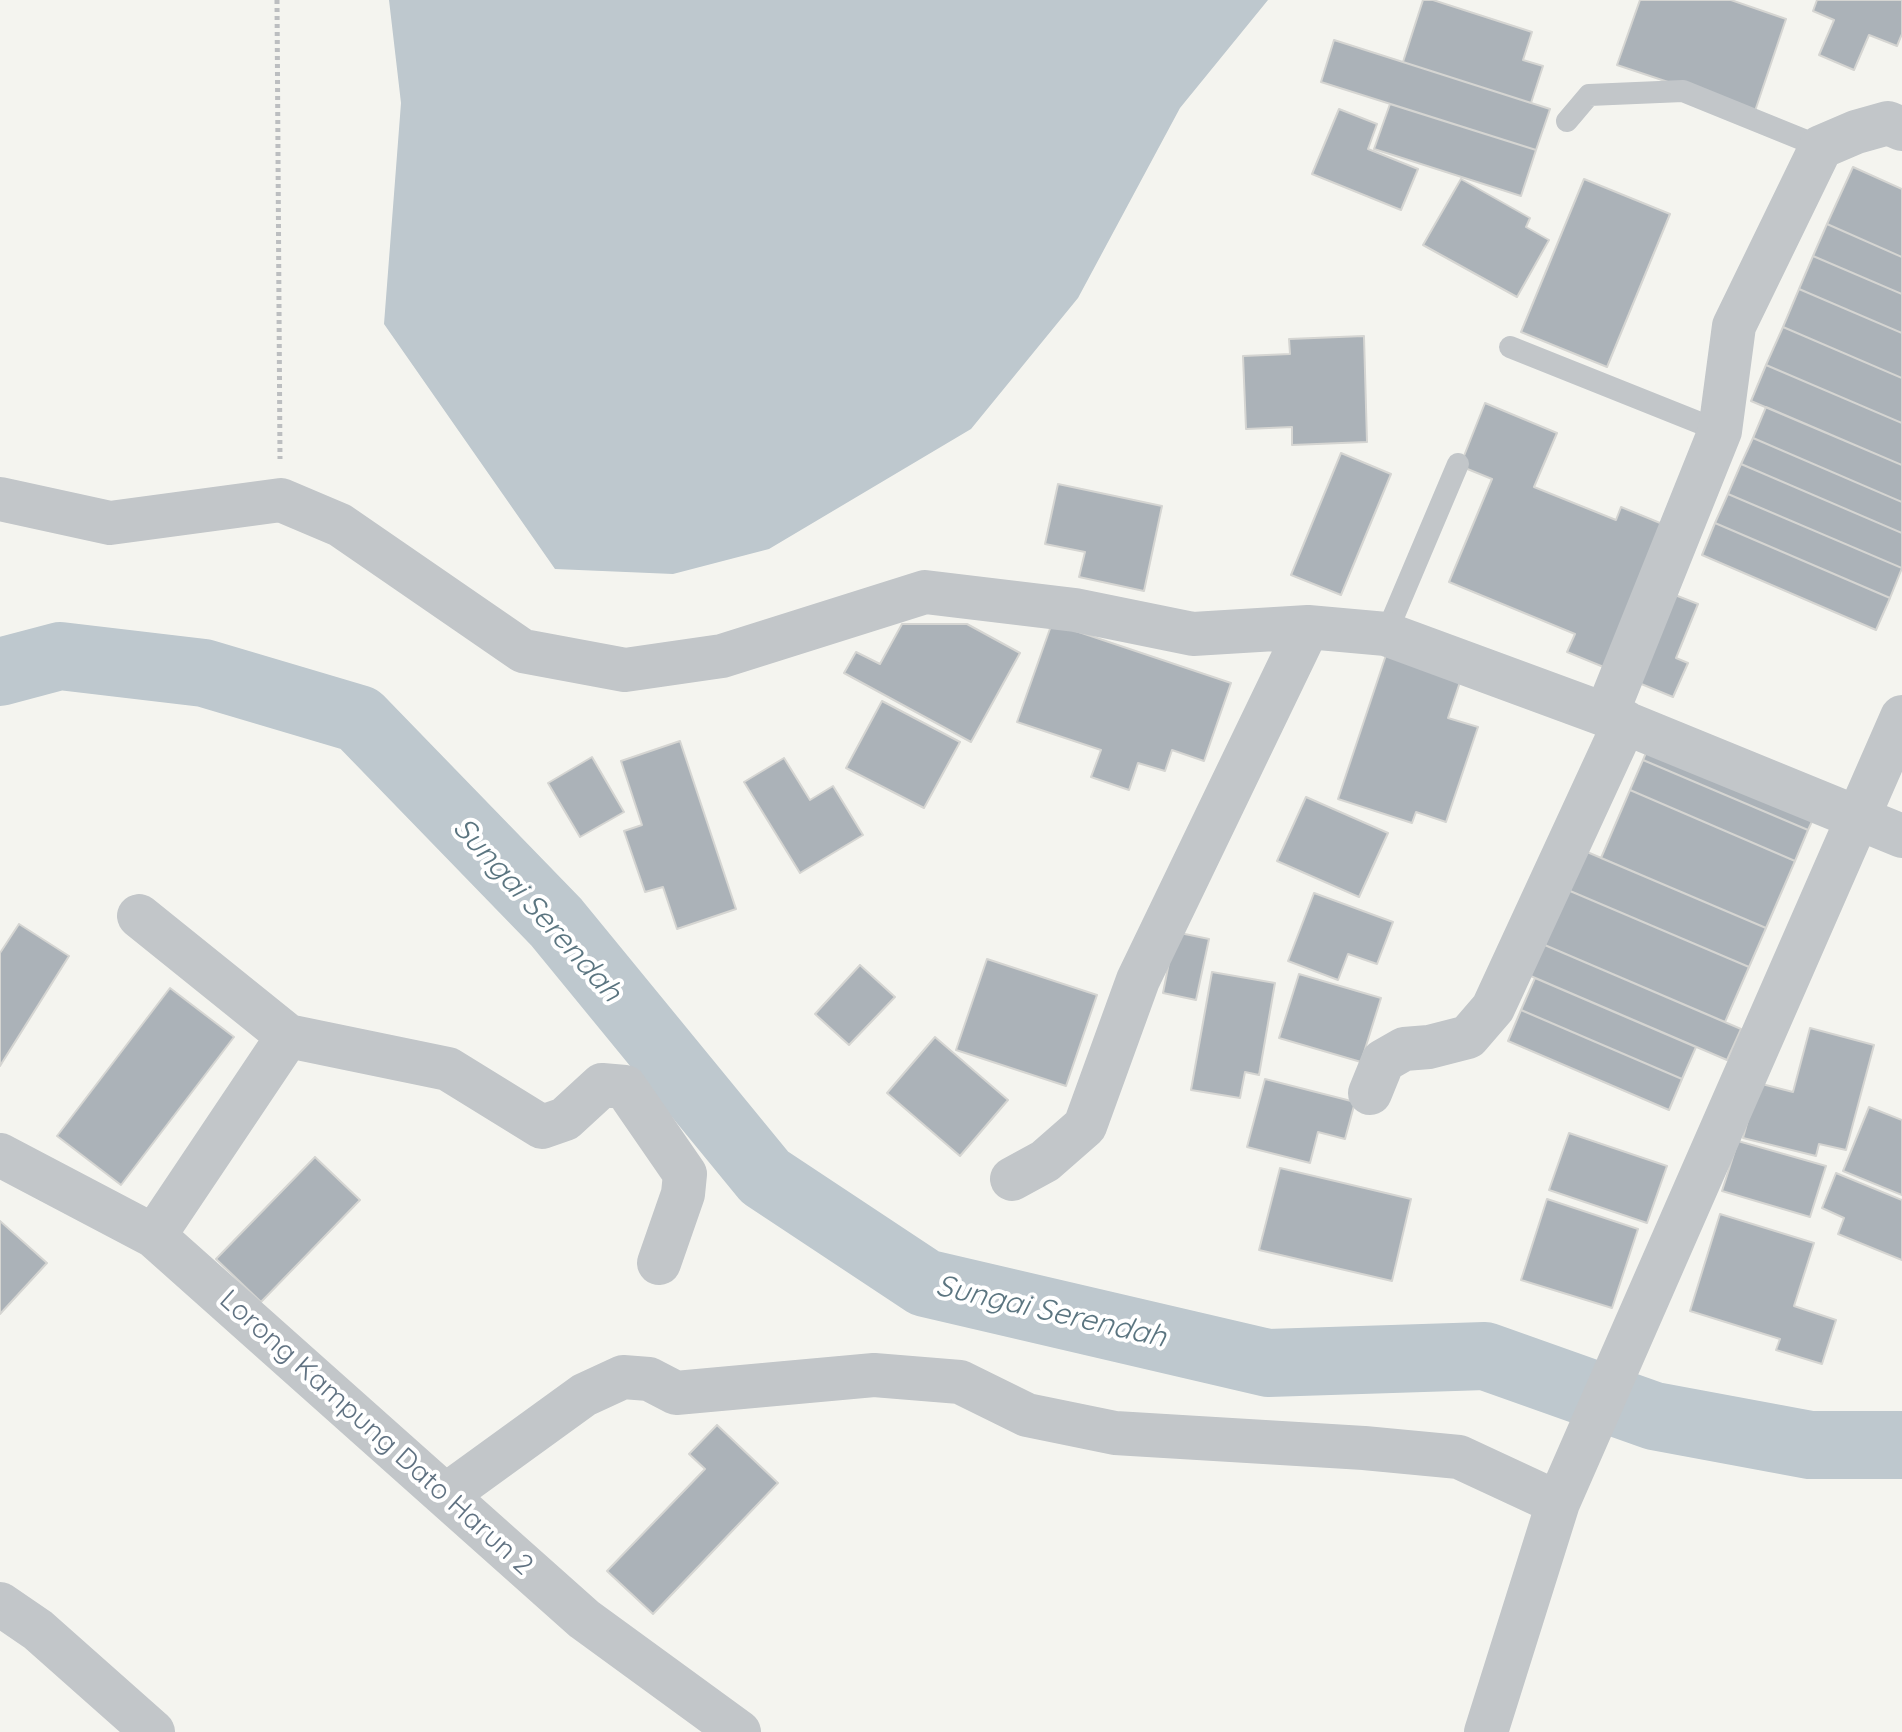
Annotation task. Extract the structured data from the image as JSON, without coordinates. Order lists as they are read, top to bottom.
{
  "streets": {
    "street": ["Lorong Kampung Dato Harun 2"]
  },
  "water": ["Sungai Serendah"]
}
